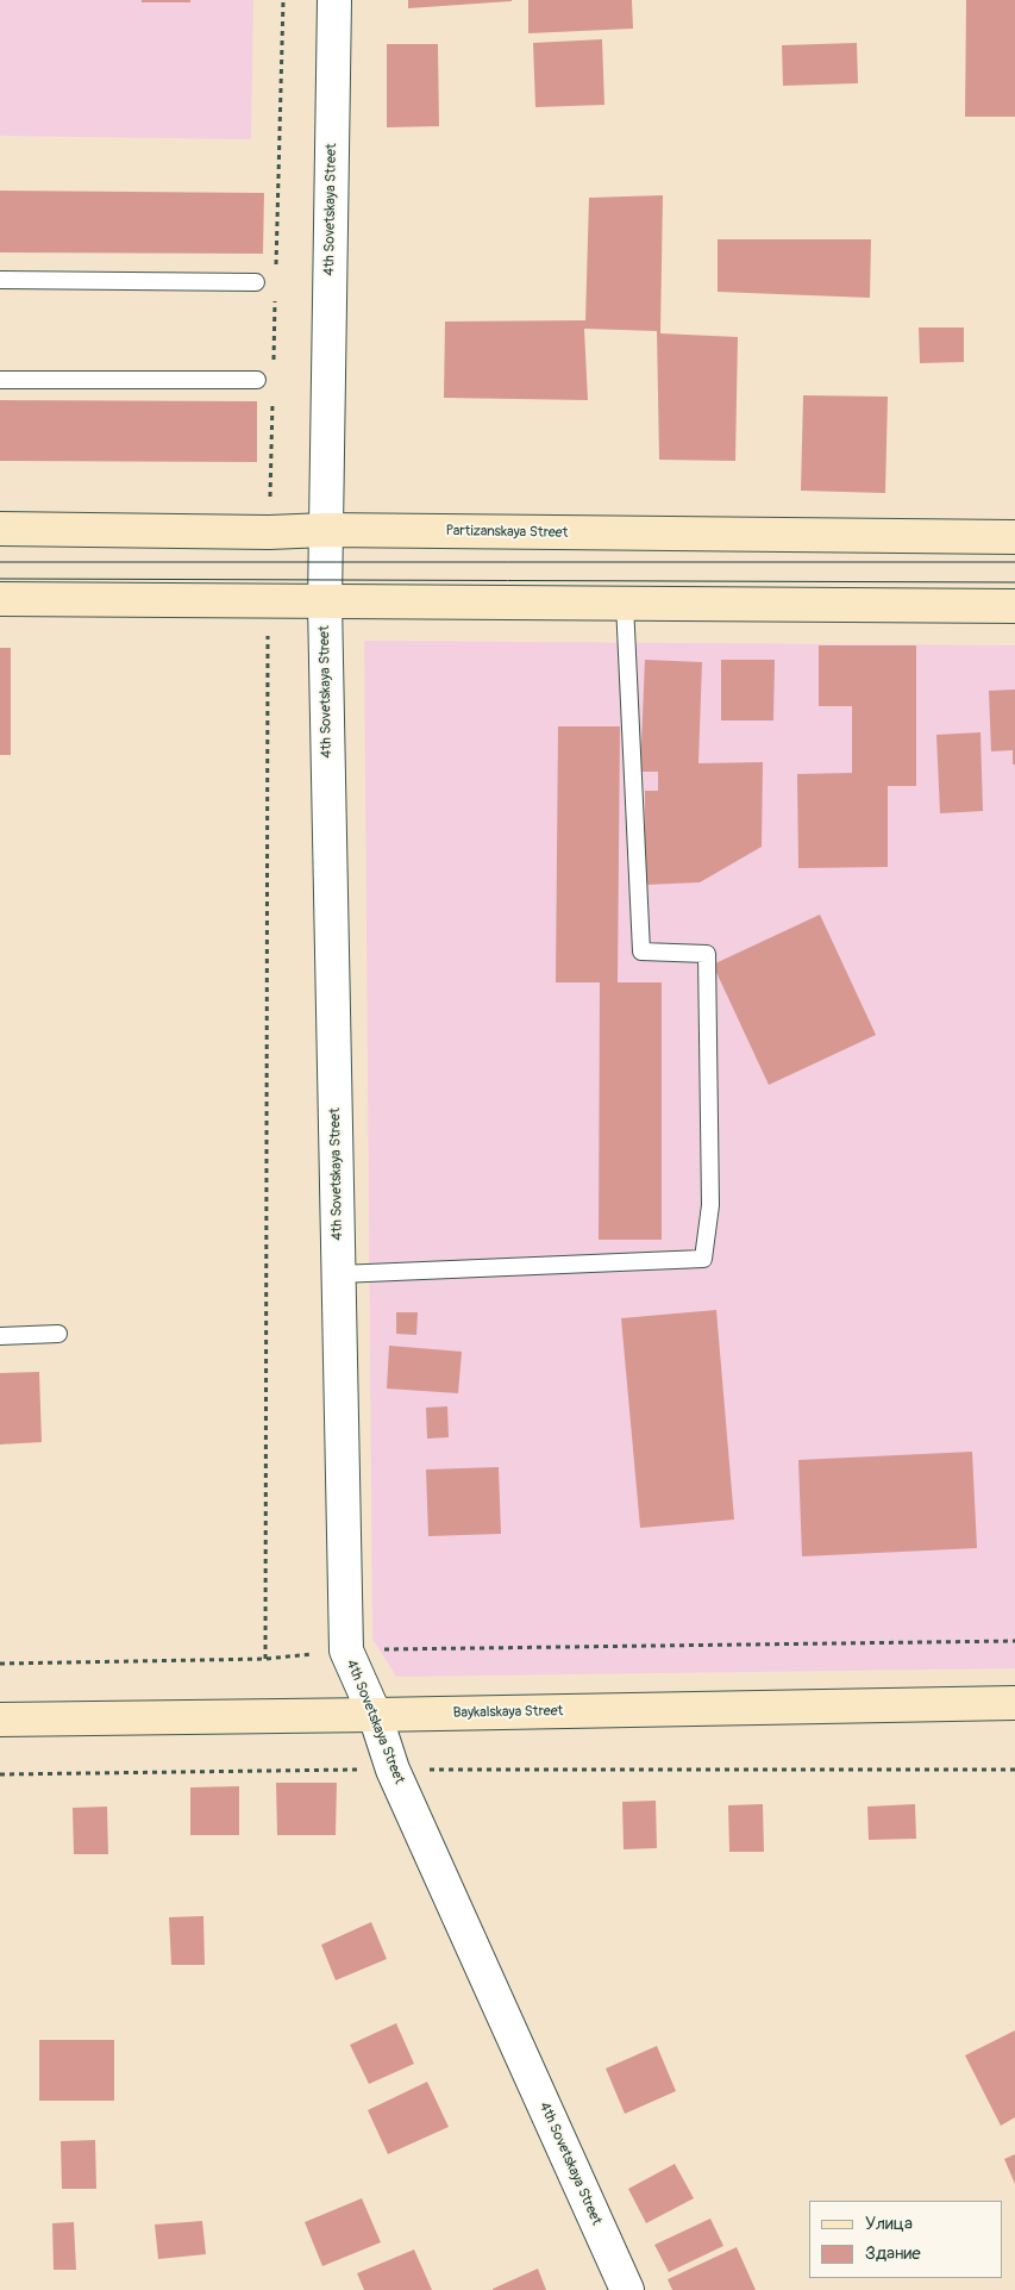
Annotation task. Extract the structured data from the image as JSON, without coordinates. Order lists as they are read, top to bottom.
{
  "streets": {
    "street": ["4th Sovetskaya Street", "Partizanskaya Street", "Baykalskaya Street"]
  },
  "crossings": [
    ["4th Sovetskaya Street", "Partizanskaya Street"],
    ["4th Sovetskaya Street", "Baykalskaya Street"]
  ],
  "legend": ["Улица", "Здание"]
}
